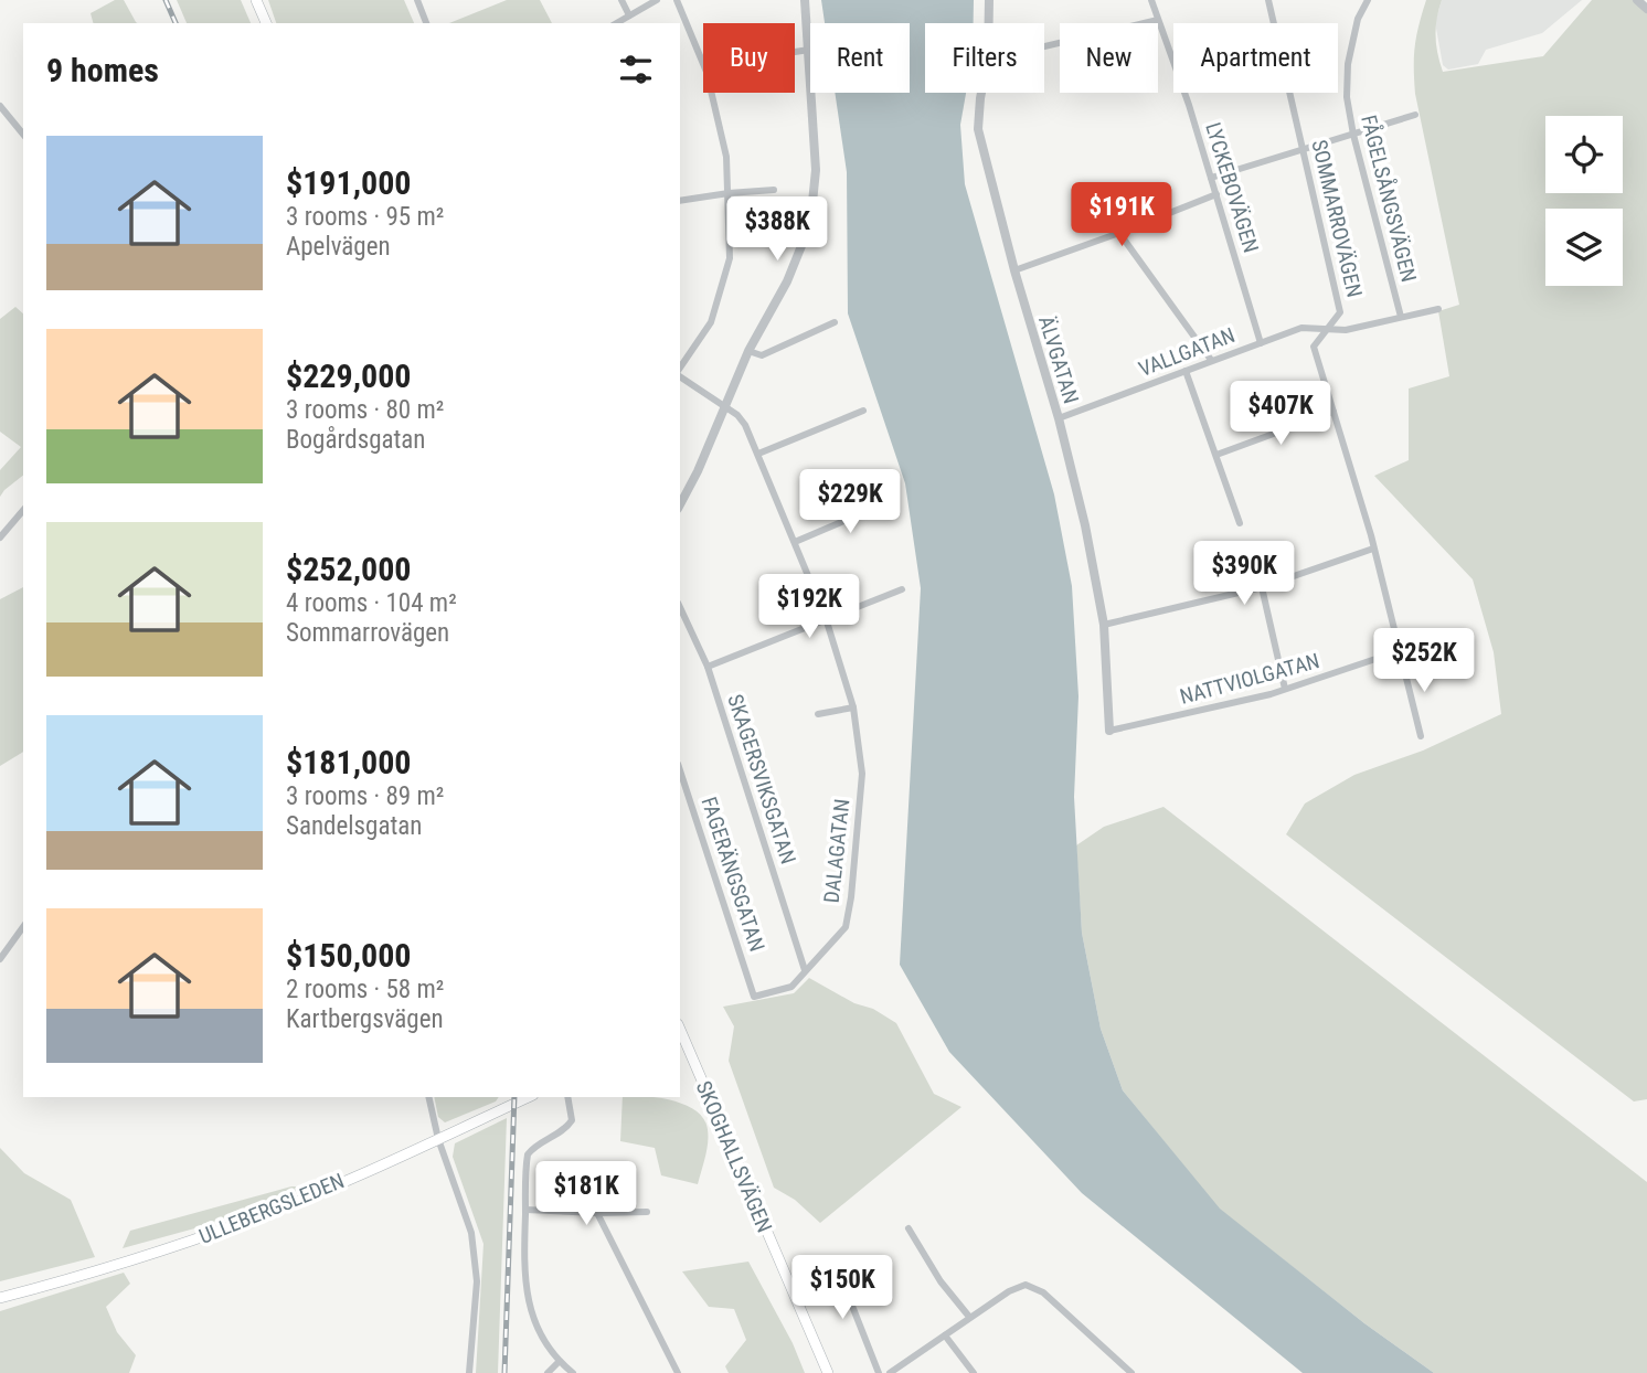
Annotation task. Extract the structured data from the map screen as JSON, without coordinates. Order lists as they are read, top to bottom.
{
  "streets": {
    "main road": ["SKOGHALLSVÄGEN", "ULLEBERGSLEDEN"],
    "street": [
      "LYCKEBOVÄGEN",
      "FÅGELSÅNGSVÄGEN",
      "SOMMARROVÄGEN",
      "VALLGATAN",
      "ÄLVGATAN",
      "NATTVIOLGATAN",
      "SKAGERSVIKSGATAN",
      "DALAGATAN",
      "FAGERÄNGSGATAN"
    ]
  },
  "crossings": [
    ["LYCKEBOVÄGEN", "VALLGATAN"],
    ["FÅGELSÅNGSVÄGEN", "VALLGATAN"],
    ["SOMMARROVÄGEN", "VALLGATAN"],
    ["SOMMARROVÄGEN", "NATTVIOLGATAN"],
    ["VALLGATAN", "ÄLVGATAN"],
    ["ÄLVGATAN", "NATTVIOLGATAN"],
    ["SKAGERSVIKSGATAN", "DALAGATAN"],
    ["DALAGATAN", "FAGERÄNGSGATAN"]
  ],
  "page": {
    "chip": [
      "Buy",
      "Rent",
      "Filters",
      "New",
      "Apartment"
    ],
    "heading": "9 homes",
    "list": [
      {
        "name": "$191,000",
        "note": "3 rooms · 95 m² · Apelvägen"
      },
      {
        "name": "$229,000",
        "note": "3 rooms · 80 m² · Bogårdsgatan"
      },
      {
        "name": "$252,000",
        "note": "4 rooms · 104 m² · Sommarrovägen"
      },
      {
        "name": "$181,000",
        "note": "3 rooms · 89 m² · Sandelsgatan"
      },
      {
        "name": "$150,000",
        "note": "2 rooms · 58 m² · Kartbergsvägen"
      }
    ],
    "price": [
      "$191K",
      "$388K",
      "$407K",
      "$229K",
      "$390K",
      "$192K",
      "$252K",
      "$181K",
      "$150K"
    ]
  }
}
